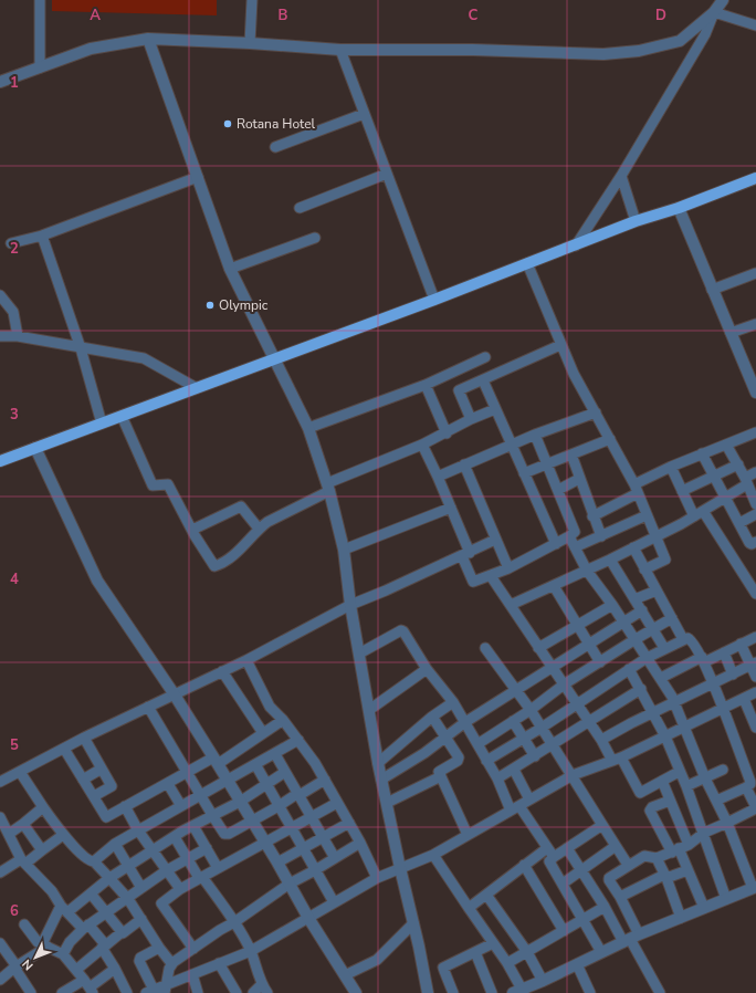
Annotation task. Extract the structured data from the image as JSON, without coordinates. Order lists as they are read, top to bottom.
{
  "places": ["Rotana Hotel", "Olympic"],
  "north": "bottom left",
  "grid": {
    "columns": [
      "A",
      "B",
      "C",
      "D"
    ],
    "rows": [
      "1",
      "2",
      "3",
      "4",
      "5",
      "6"
    ]
  }
}
